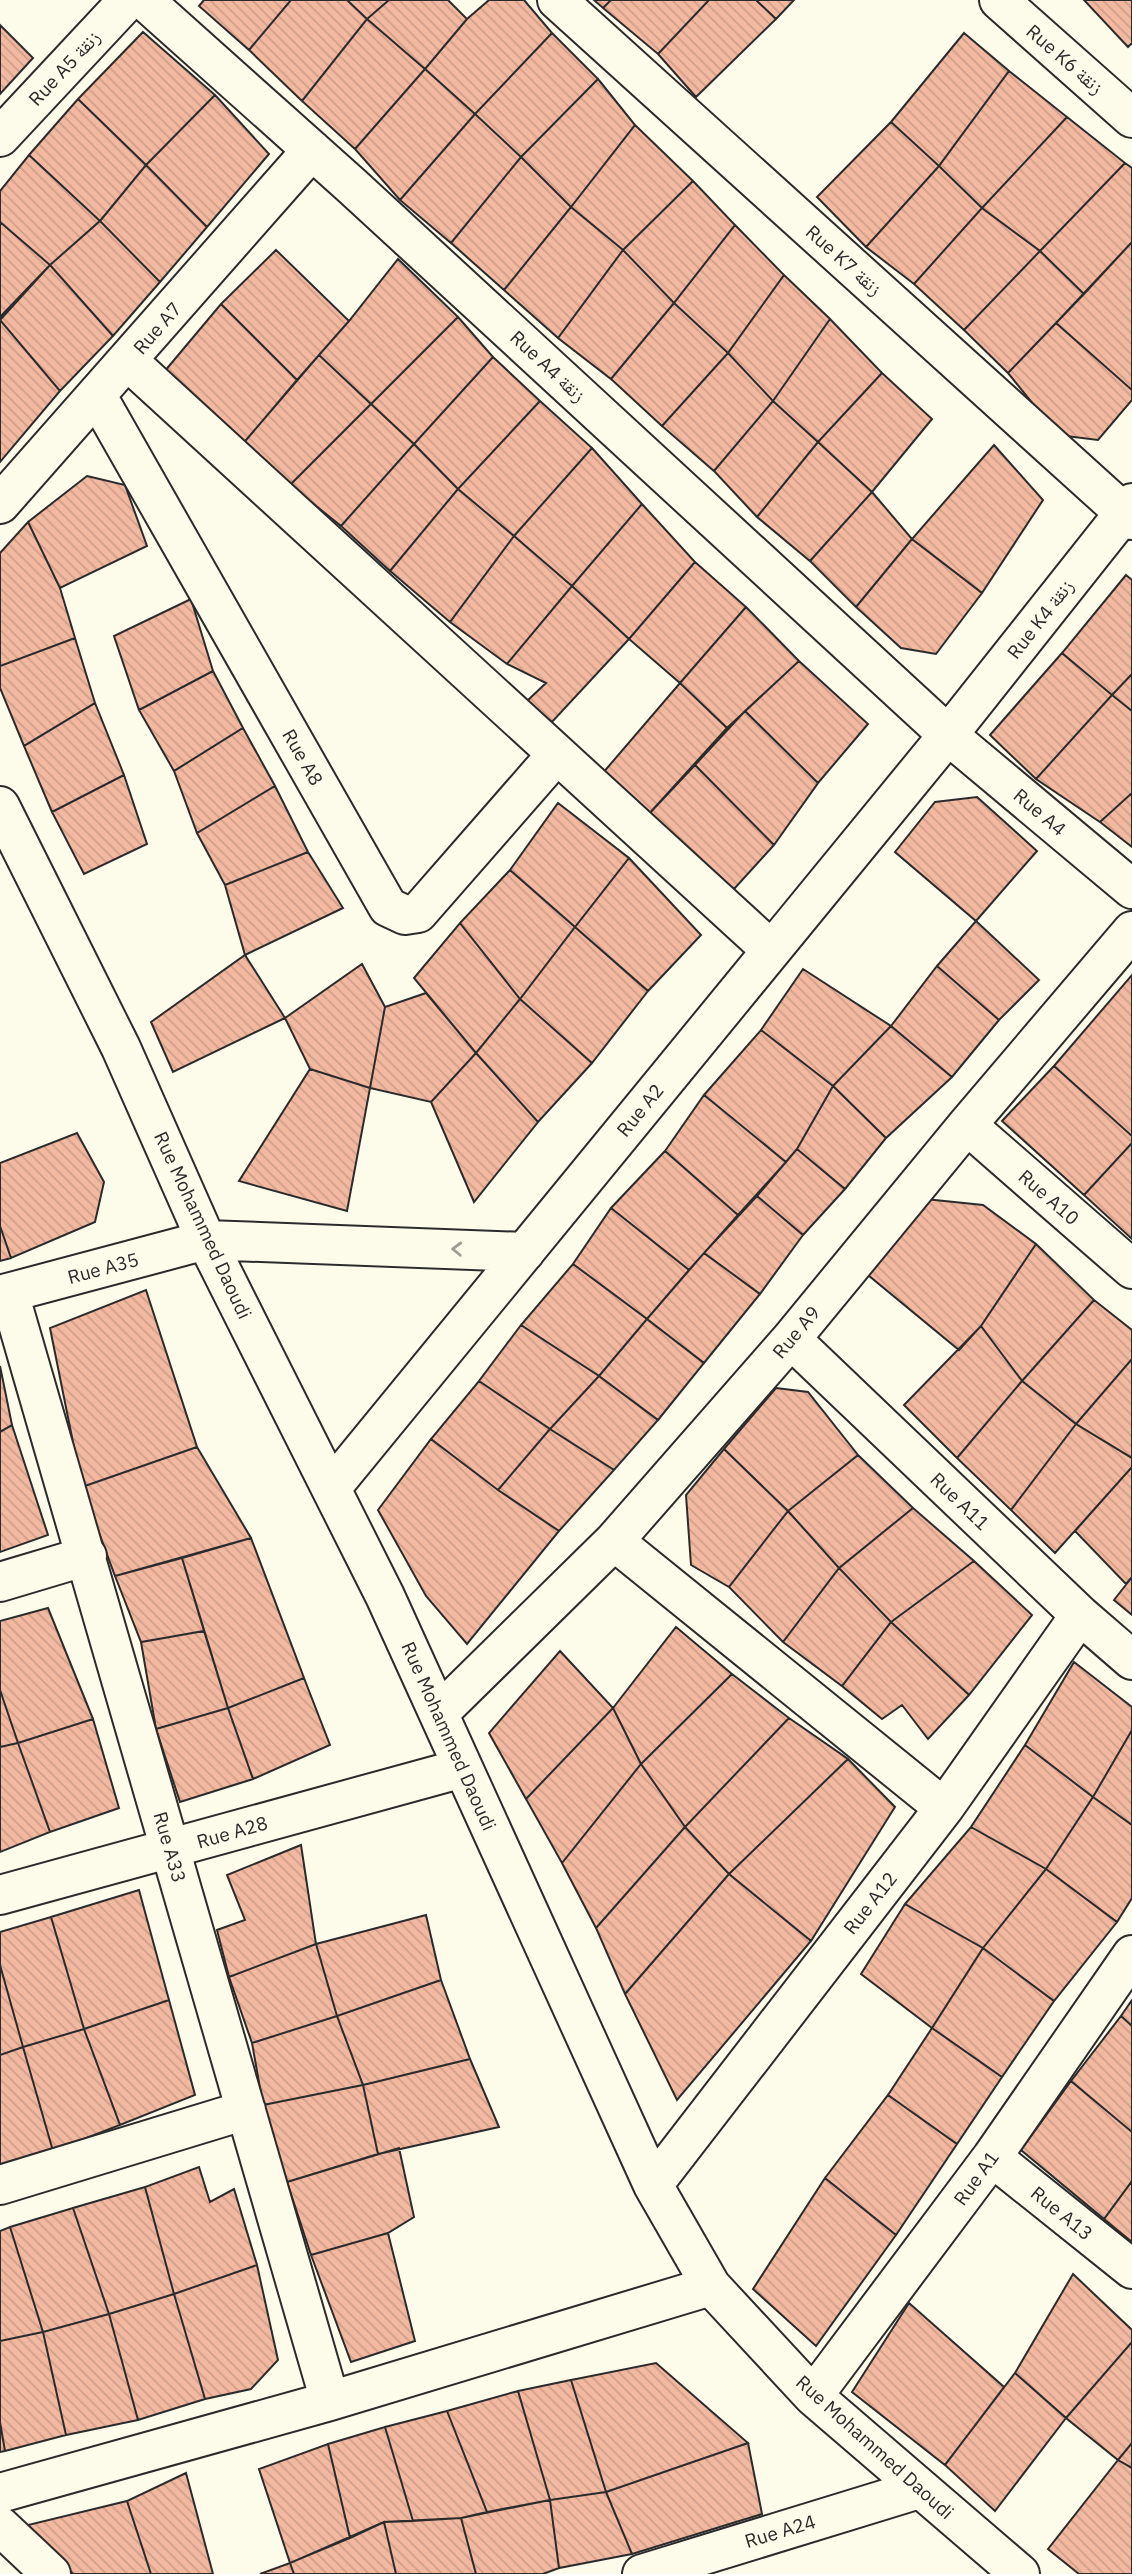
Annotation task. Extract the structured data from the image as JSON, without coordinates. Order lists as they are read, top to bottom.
{
  "streets": {
    "street": [
      "Rue K6 زنقة",
      "Rue A5 زنقة",
      "Rue K7 زنقة",
      "Rue A7",
      "Rue A4 زنقة",
      "Rue K4 زنقة",
      "Rue A8",
      "Rue A4",
      "Rue A2",
      "Rue A10",
      "Rue Mohammed Daoudi",
      "Rue A35",
      "Rue A9",
      "Rue A11",
      "Rue A28",
      "Rue A33",
      "Rue A12",
      "Rue A1",
      "Rue A13",
      "Rue A24"
    ]
  },
  "crossings": [
    ["Rue K7 زنقة", "Rue K4 زنقة"],
    ["Rue A7", "Rue A4 زنقة"],
    ["Rue A7", "Rue A8"],
    ["Rue A4 زنقة", "Rue K4 زنقة"],
    ["Rue A4 زنقة", "Rue A4"],
    ["Rue A4 زنقة", "Rue A2"],
    ["Rue K4 زنقة", "Rue A4"],
    ["Rue K4 زنقة", "Rue A2"],
    ["Rue A4", "Rue A2"],
    ["Rue A2", "Rue Mohammed Daoudi"],
    ["Rue A2", "Rue A35"],
    ["Rue A10", "Rue A9"],
    ["Rue Mohammed Daoudi", "Rue A35"],
    ["Rue Mohammed Daoudi", "Rue A9"],
    ["Rue Mohammed Daoudi", "Rue A28"],
    ["Rue Mohammed Daoudi", "Rue A12"],
    ["Rue Mohammed Daoudi", "Rue A1"],
    ["Rue Mohammed Daoudi", "Rue A24"],
    ["Rue A35", "Rue A33"],
    ["Rue A9", "Rue A11"],
    ["Rue A11", "Rue A12"],
    ["Rue A28", "Rue A33"],
    ["Rue A1", "Rue A13"]
  ],
  "one_way": ["Rue A35"]
}
